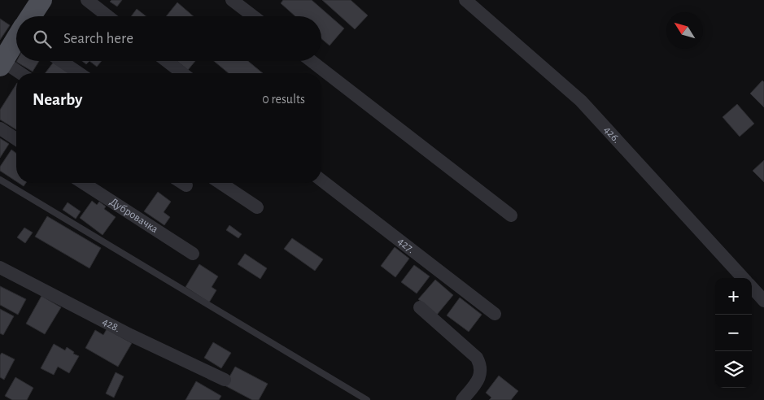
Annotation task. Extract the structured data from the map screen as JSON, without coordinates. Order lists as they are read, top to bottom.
{
  "streets": {
    "street": [
      "426.",
      "Дубровачка",
      "427.",
      "428."
    ]
  },
  "north": "top left",
  "page": {
    "search": "Search here",
    "heading": ["Nearby", "0 results"],
    "map_buttons": ["+", "−"]
  }
}
